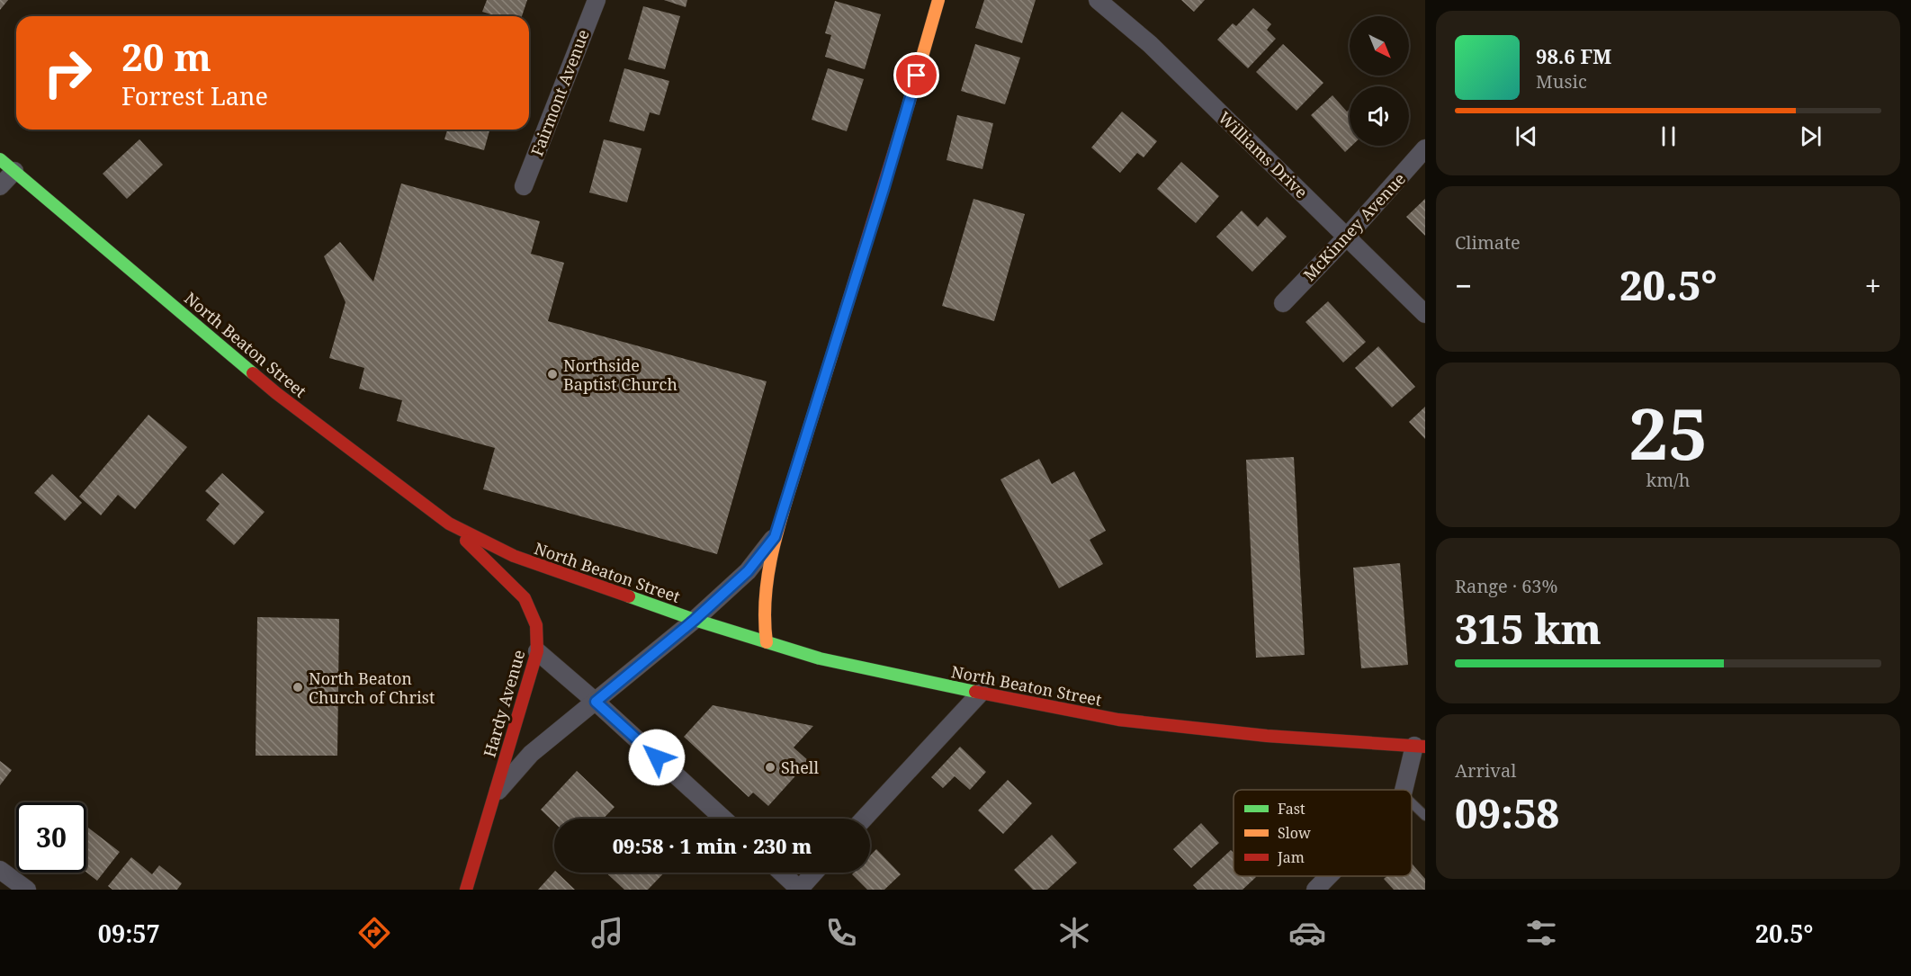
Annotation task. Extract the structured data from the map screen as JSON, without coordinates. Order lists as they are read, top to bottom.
{
  "streets": {
    "main road": ["North Beaton Street", "Hardy Avenue"],
    "street": ["Fairmont Avenue", "Williams Drive", "McKinney Avenue"]
  },
  "crossings": [
    ["Williams Drive", "McKinney Avenue"],
    ["North Beaton Street", "Hardy Avenue"]
  ],
  "places": ["Northside Baptist Church", "North Beaton Church of Christ", "Shell"],
  "legend": ["Fast", "Slow", "Jam"],
  "north": "bottom right",
  "page": {
    "turn": ["20 m", "Forrest Lane"],
    "song": ["98.6 FM", "Music"],
    "tile": [
      "Climate",
      ["25", "km/h"],
      ["Range · 63%", "315 km"],
      ["Arrival", "09:58"]
    ],
    "heat": ["−", "20.5°", "+"],
    "limit": "30",
    "trip": "09:58 · 1 min · 230 m",
    "tabs": ["09:57", "20.5°"]
  }
}
